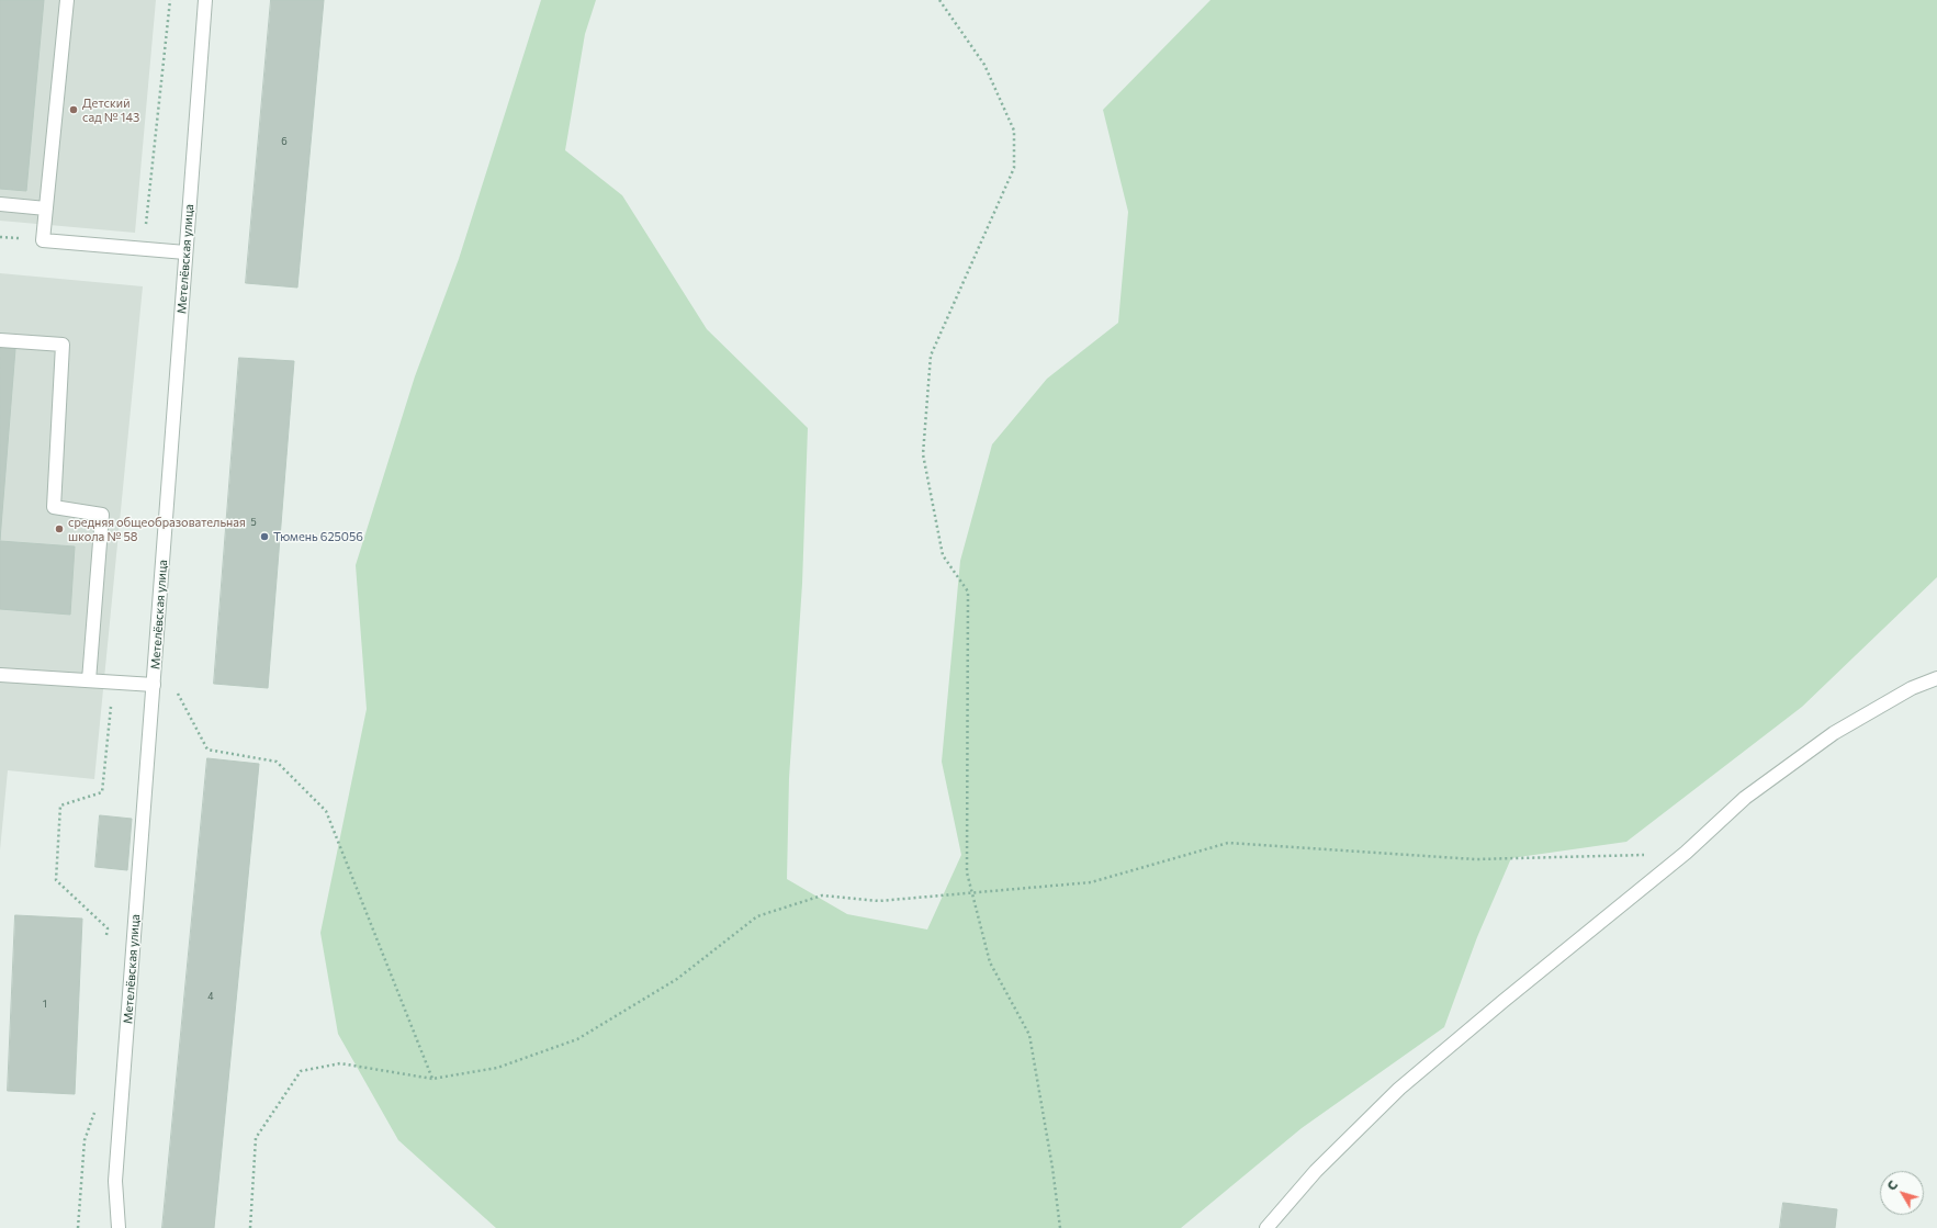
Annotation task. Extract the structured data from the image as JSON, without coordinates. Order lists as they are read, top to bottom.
{
  "streets": {
    "street": ["Метелёвская улица"]
  },
  "places": ["Детский сад № 143", "средняя общеобразовательная школа № 58", "Тюмень 625056"],
  "house_numbers": [
    "6",
    "5",
    "4",
    "1"
  ],
  "north": "top left"
}
